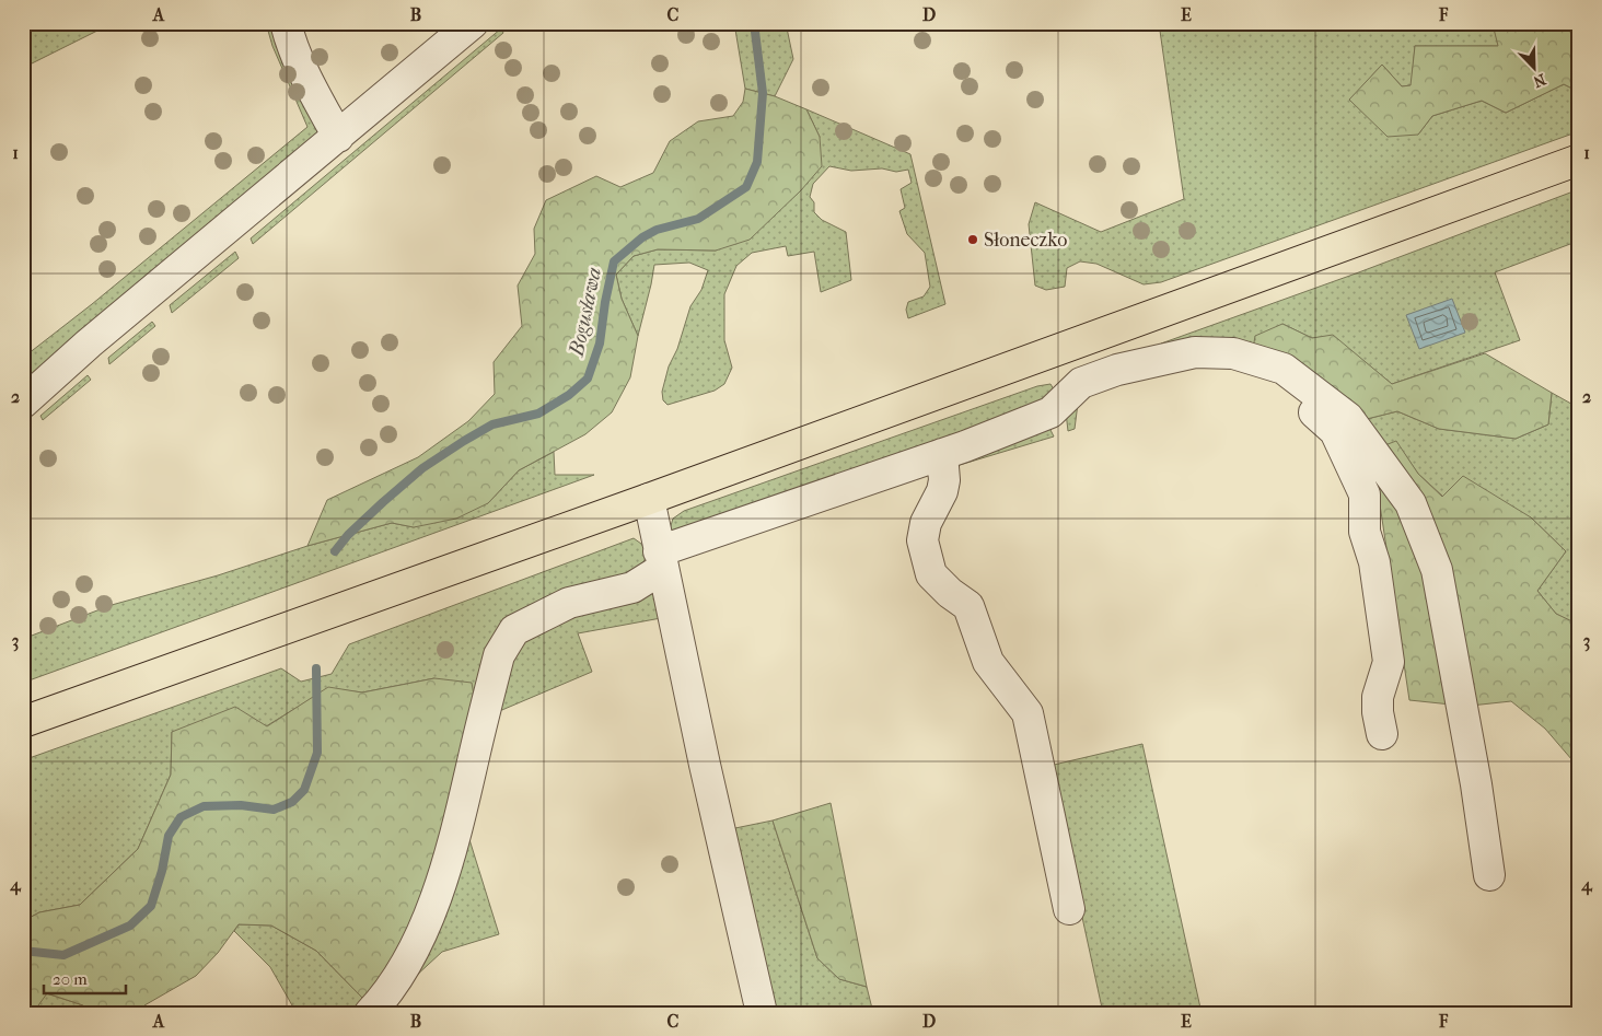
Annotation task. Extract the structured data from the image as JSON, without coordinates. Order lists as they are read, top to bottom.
{
  "water": ["Bogusława"],
  "places": ["Słoneczko"],
  "scale_bar": "20 m",
  "north": "bottom right",
  "grid": {
    "columns": [
      "A",
      "B",
      "C",
      "D",
      "E",
      "F"
    ],
    "rows": [
      "1",
      "2",
      "3",
      "4"
    ]
  }
}
